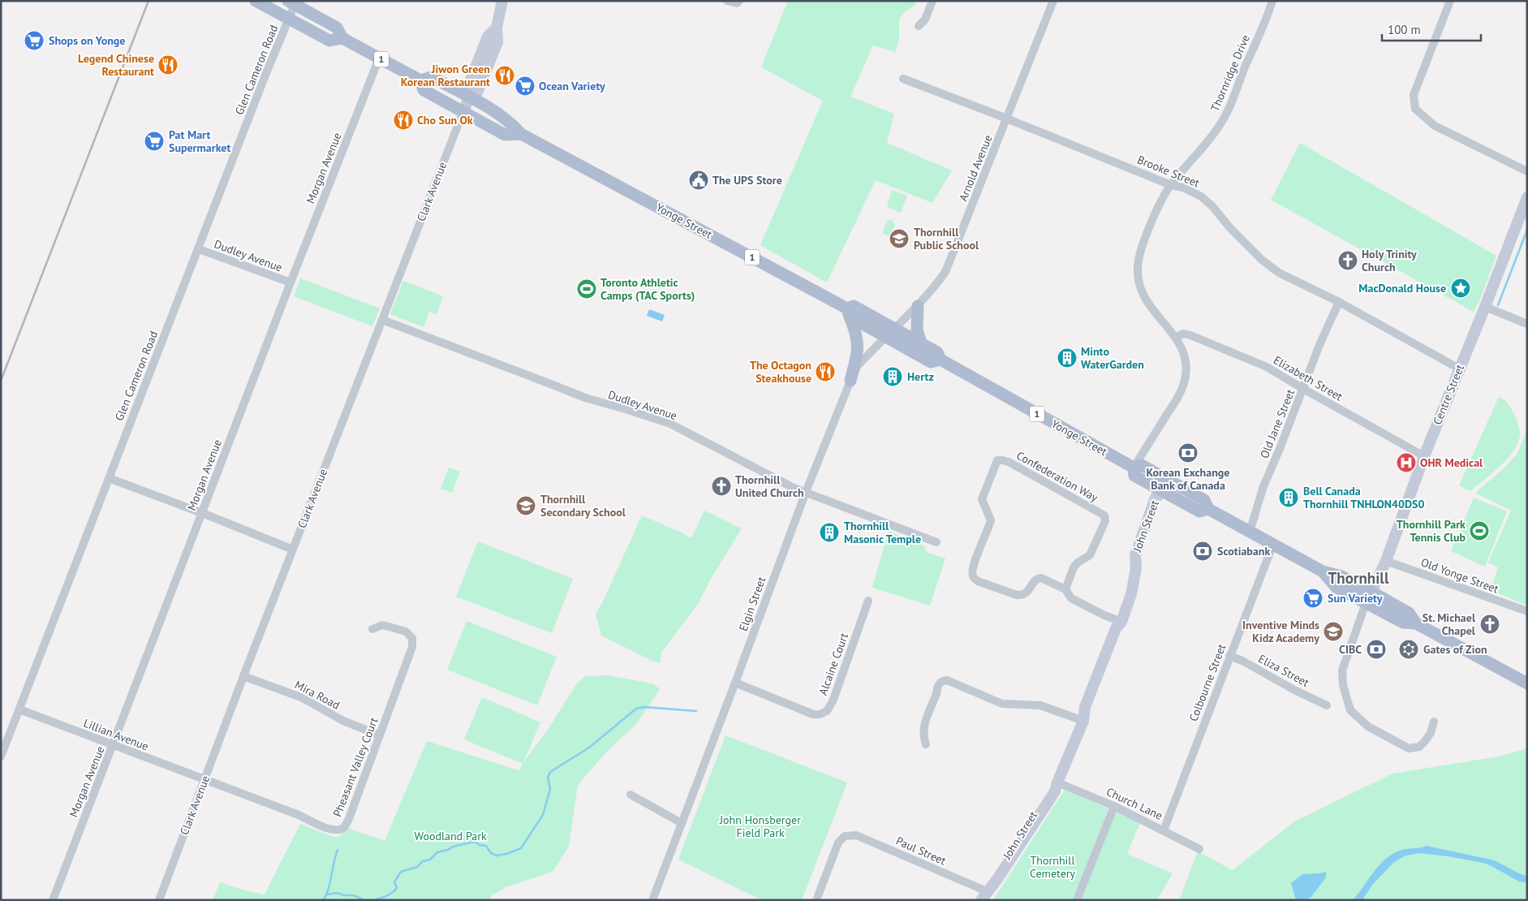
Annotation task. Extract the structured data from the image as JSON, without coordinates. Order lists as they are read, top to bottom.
{
  "streets": {
    "main road": [
      "1",
      "Clark Avenue",
      "Yonge Street",
      "Centre Street",
      "John Street"
    ],
    "street": [
      "Glen Cameron Road",
      "Thornridge Drive",
      "Morgan Avenue",
      "Arnold Avenue",
      "Brooke Street",
      "Dudley Avenue",
      "Elizabeth Street",
      "Old Jane Street",
      "Confederation Way",
      "Old Yonge Street",
      "Elgin Street",
      "Alcaine Court",
      "Eliza Street",
      "Colbourne Street",
      "Mira Road",
      "Lillian Avenue",
      "Pheasant Valley Court",
      "Church Lane",
      "Paul Street"
    ]
  },
  "crossings": [
    ["Glen Cameron Road", "Yonge Street"],
    ["Glen Cameron Road", "Dudley Avenue"],
    ["Glen Cameron Road", "Lillian Avenue"],
    ["Thornridge Drive", "Brooke Street"],
    ["Thornridge Drive", "Yonge Street"],
    ["Thornridge Drive", "Elizabeth Street"],
    ["Morgan Avenue", "Yonge Street"],
    ["Morgan Avenue", "Dudley Avenue"],
    ["Morgan Avenue", "Lillian Avenue"],
    ["Arnold Avenue", "Brooke Street"],
    ["Arnold Avenue", "Yonge Street"],
    ["Arnold Avenue", "Elgin Street"],
    ["Brooke Street", "Centre Street"],
    ["Brooke Street", "Old Jane Street"],
    ["Clark Avenue", "Yonge Street"],
    ["Clark Avenue", "Dudley Avenue"],
    ["Clark Avenue", "Mira Road"],
    ["Clark Avenue", "Lillian Avenue"],
    ["Clark Avenue", "Pheasant Valley Court"],
    ["Yonge Street", "Centre Street"],
    ["Yonge Street", "Old Jane Street"],
    ["Yonge Street", "John Street"],
    ["Yonge Street", "Elgin Street"],
    ["Yonge Street", "Colbourne Street"],
    ["Dudley Avenue", "Elgin Street"],
    ["Elizabeth Street", "Centre Street"],
    ["Elizabeth Street", "Old Jane Street"],
    ["Centre Street", "Old Yonge Street"],
    ["Confederation Way", "John Street"],
    ["John Street", "Church Lane"],
    ["John Street", "Paul Street"],
    ["Elgin Street", "Alcaine Court"],
    ["Eliza Street", "Colbourne Street"],
    ["Colbourne Street", "Church Lane"],
    ["Mira Road", "Pheasant Valley Court"],
    ["Lillian Avenue", "Pheasant Valley Court"]
  ],
  "districts": ["Thornhill"],
  "parks": ["John Honsberger Field Park", "Woodland Park", "Thornhill Cemetery"],
  "places": {
    "supermarket": [
      "Shops on Yonge",
      "Ocean Variety",
      "Pat Mart Supermarket",
      "Sun Variety"
    ],
    "restaurant": [
      "Legend Chinese Restaurant",
      "Jiwon Green Korean Restaurant",
      "Cho Sun Ok",
      "The Octagon Steakhouse"
    ],
    "public building": ["The UPS Store"],
    "school or university": ["Thornhill Public School", "Thornhill Secondary School", "Inventive Minds Kidz Academy"],
    "church": ["Holy Trinity Church", "Thornhill United Church", "St. Michael Chapel"],
    "place": ["MacDonald House"],
    "sports": ["Toronto Athletic Camps (TAC Sports)", "Thornhill Park Tennis Club"],
    "building": [
      "Minto WaterGarden",
      "Hertz",
      "Bell Canada Thornhill TNHLON40DS0",
      "Thornhill Masonic Temple"
    ],
    "bank": ["Korean Exchange Bank of Canada", "Scotiabank", "CIBC"],
    "hospital": ["OHR Medical"],
    "synagogue": ["Gates of Zion"]
  },
  "scale_bar": "100 m"
}
